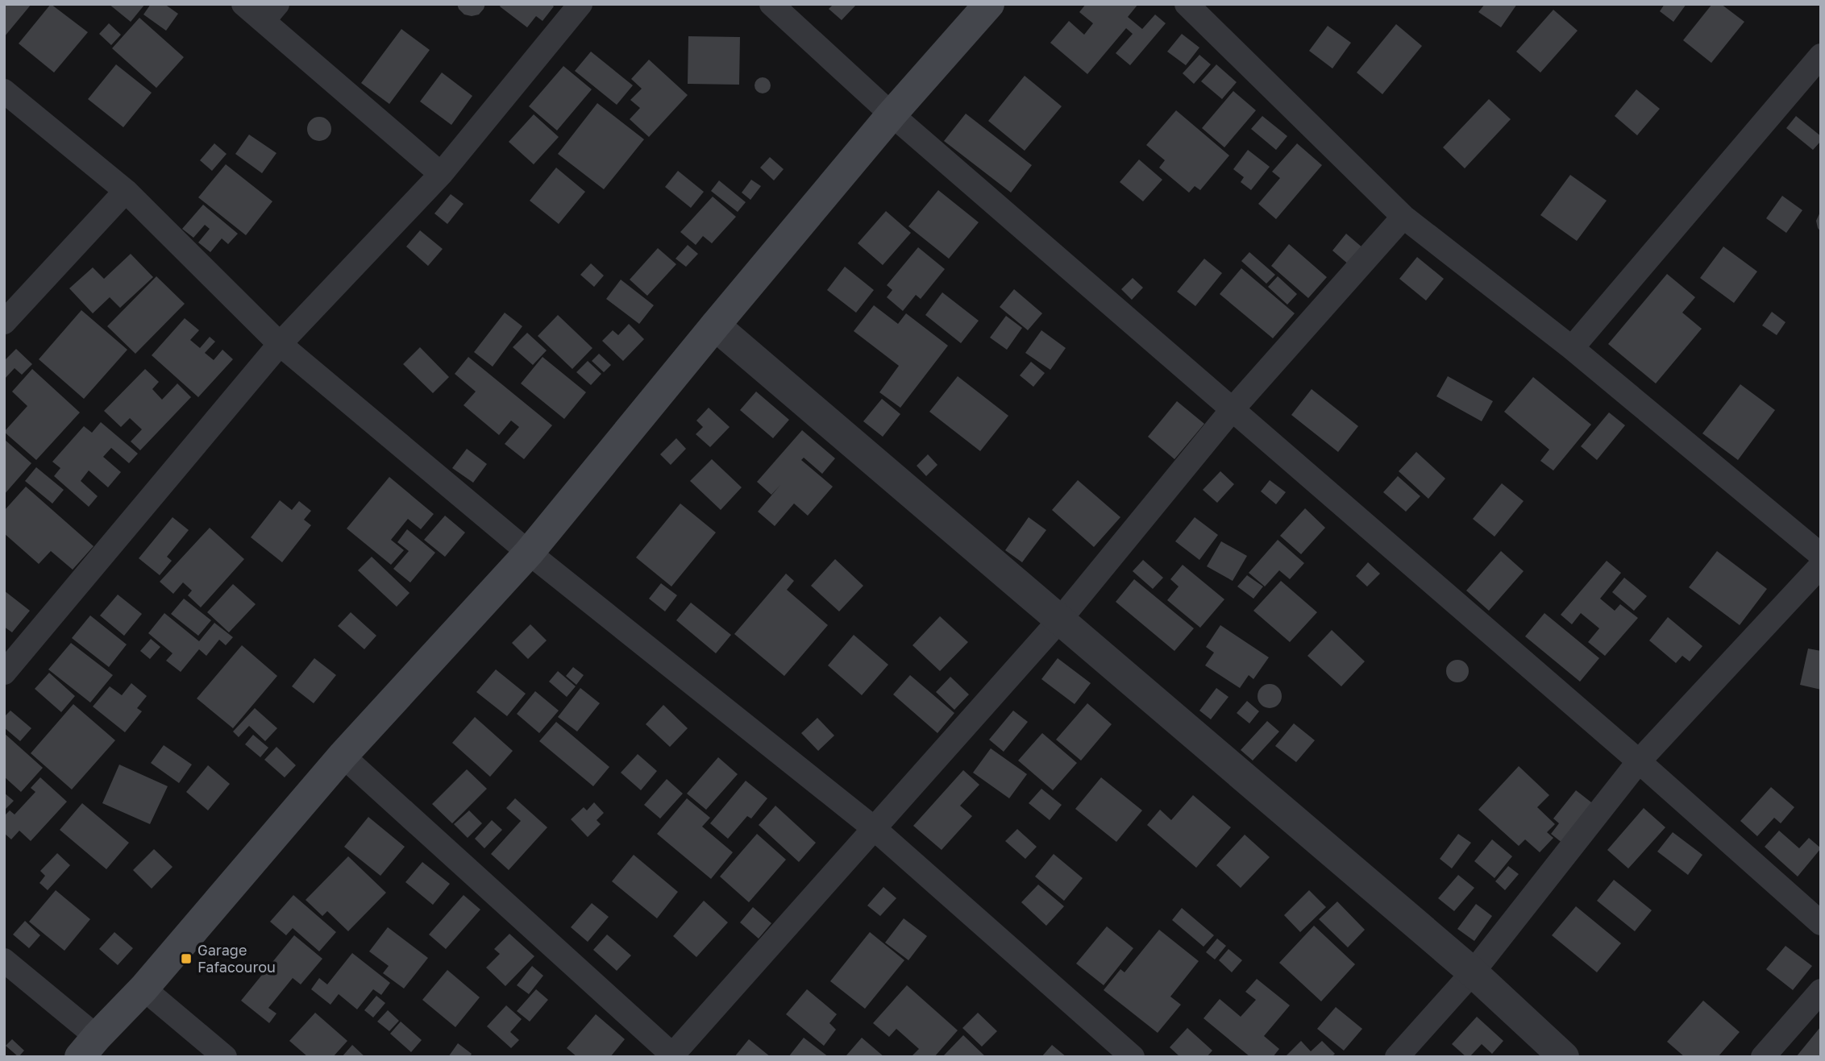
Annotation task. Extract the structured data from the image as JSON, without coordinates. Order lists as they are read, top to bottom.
{
  "places": {
    "transit": ["Garage Fafacourou"]
  }
}
